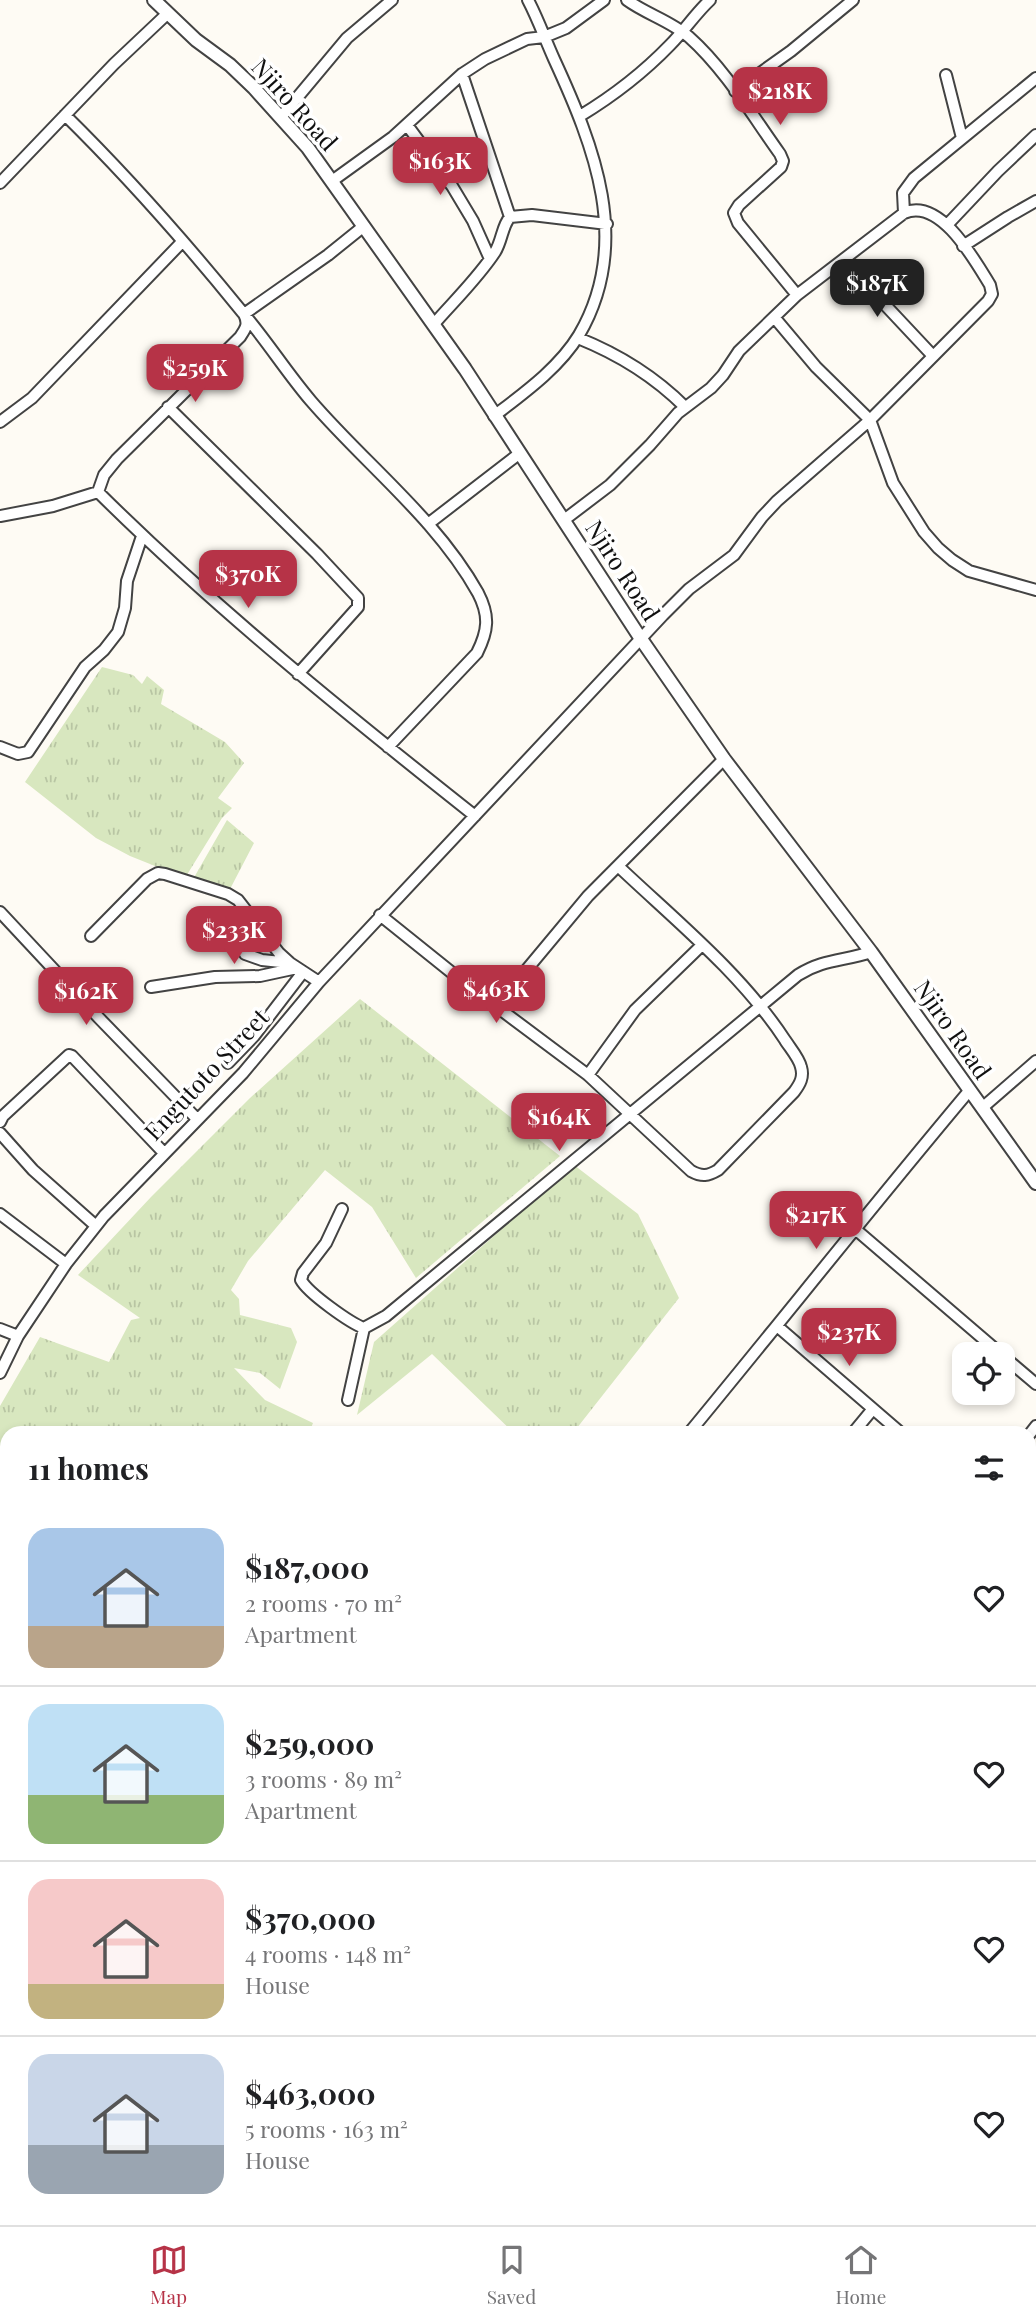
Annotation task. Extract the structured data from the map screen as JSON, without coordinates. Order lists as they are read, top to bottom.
{
  "streets": {
    "street": ["Njiro Road", "Engutoto Street"]
  },
  "crossings": [
    ["Njiro Road", "Engutoto Street"]
  ],
  "page": {
    "price": [
      "$218K",
      "$163K",
      "$187K",
      "$259K",
      "$370K",
      "$233K",
      "$463K",
      "$162K",
      "$164K",
      "$217K",
      "$237K"
    ],
    "heading": "11 homes",
    "list": [
      {
        "name": "$187,000",
        "note": "2 rooms · 70 m² · Apartment"
      },
      {
        "name": "$259,000",
        "note": "3 rooms · 89 m² · Apartment"
      },
      {
        "name": "$370,000",
        "note": "4 rooms · 148 m² · House"
      },
      {
        "name": "$463,000",
        "note": "5 rooms · 163 m² · House"
      }
    ],
    "tabs": ["Map", "Saved", "Home"]
  }
}
